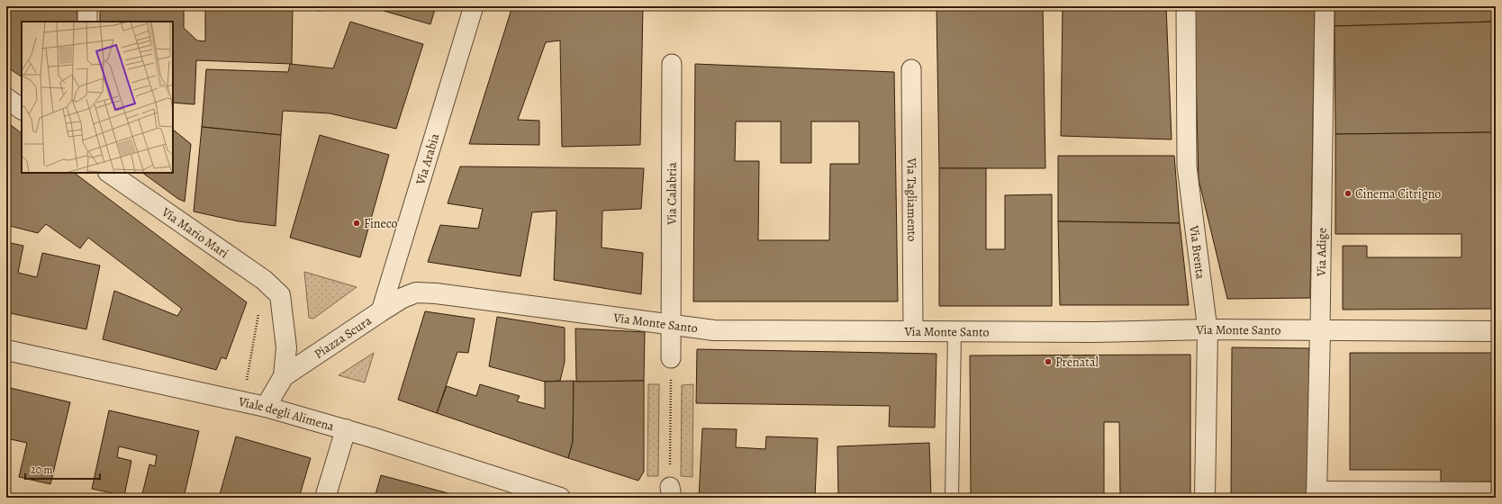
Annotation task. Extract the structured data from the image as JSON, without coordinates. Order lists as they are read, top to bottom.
{
  "streets": {
    "street": [
      "Via Arabia",
      "Via Calabria",
      "Via Tagliamento",
      "Via Mario Mari",
      "Via Brenta",
      "Via Adige",
      "Via Monte Santo",
      "Piazza Scura",
      "Viale degli Alimena"
    ]
  },
  "crossings": [
    ["Via Arabia", "Piazza Scura"],
    ["Via Calabria", "Via Monte Santo"],
    ["Via Tagliamento", "Via Monte Santo"],
    ["Via Mario Mari", "Piazza Scura"],
    ["Via Brenta", "Via Monte Santo"],
    ["Via Adige", "Via Monte Santo"],
    ["Via Monte Santo", "Piazza Scura"],
    ["Piazza Scura", "Viale degli Alimena"]
  ],
  "places": ["Cinema Citrigno", "Fineco", "Prénatal"],
  "scale_bar": "20 m"
}
